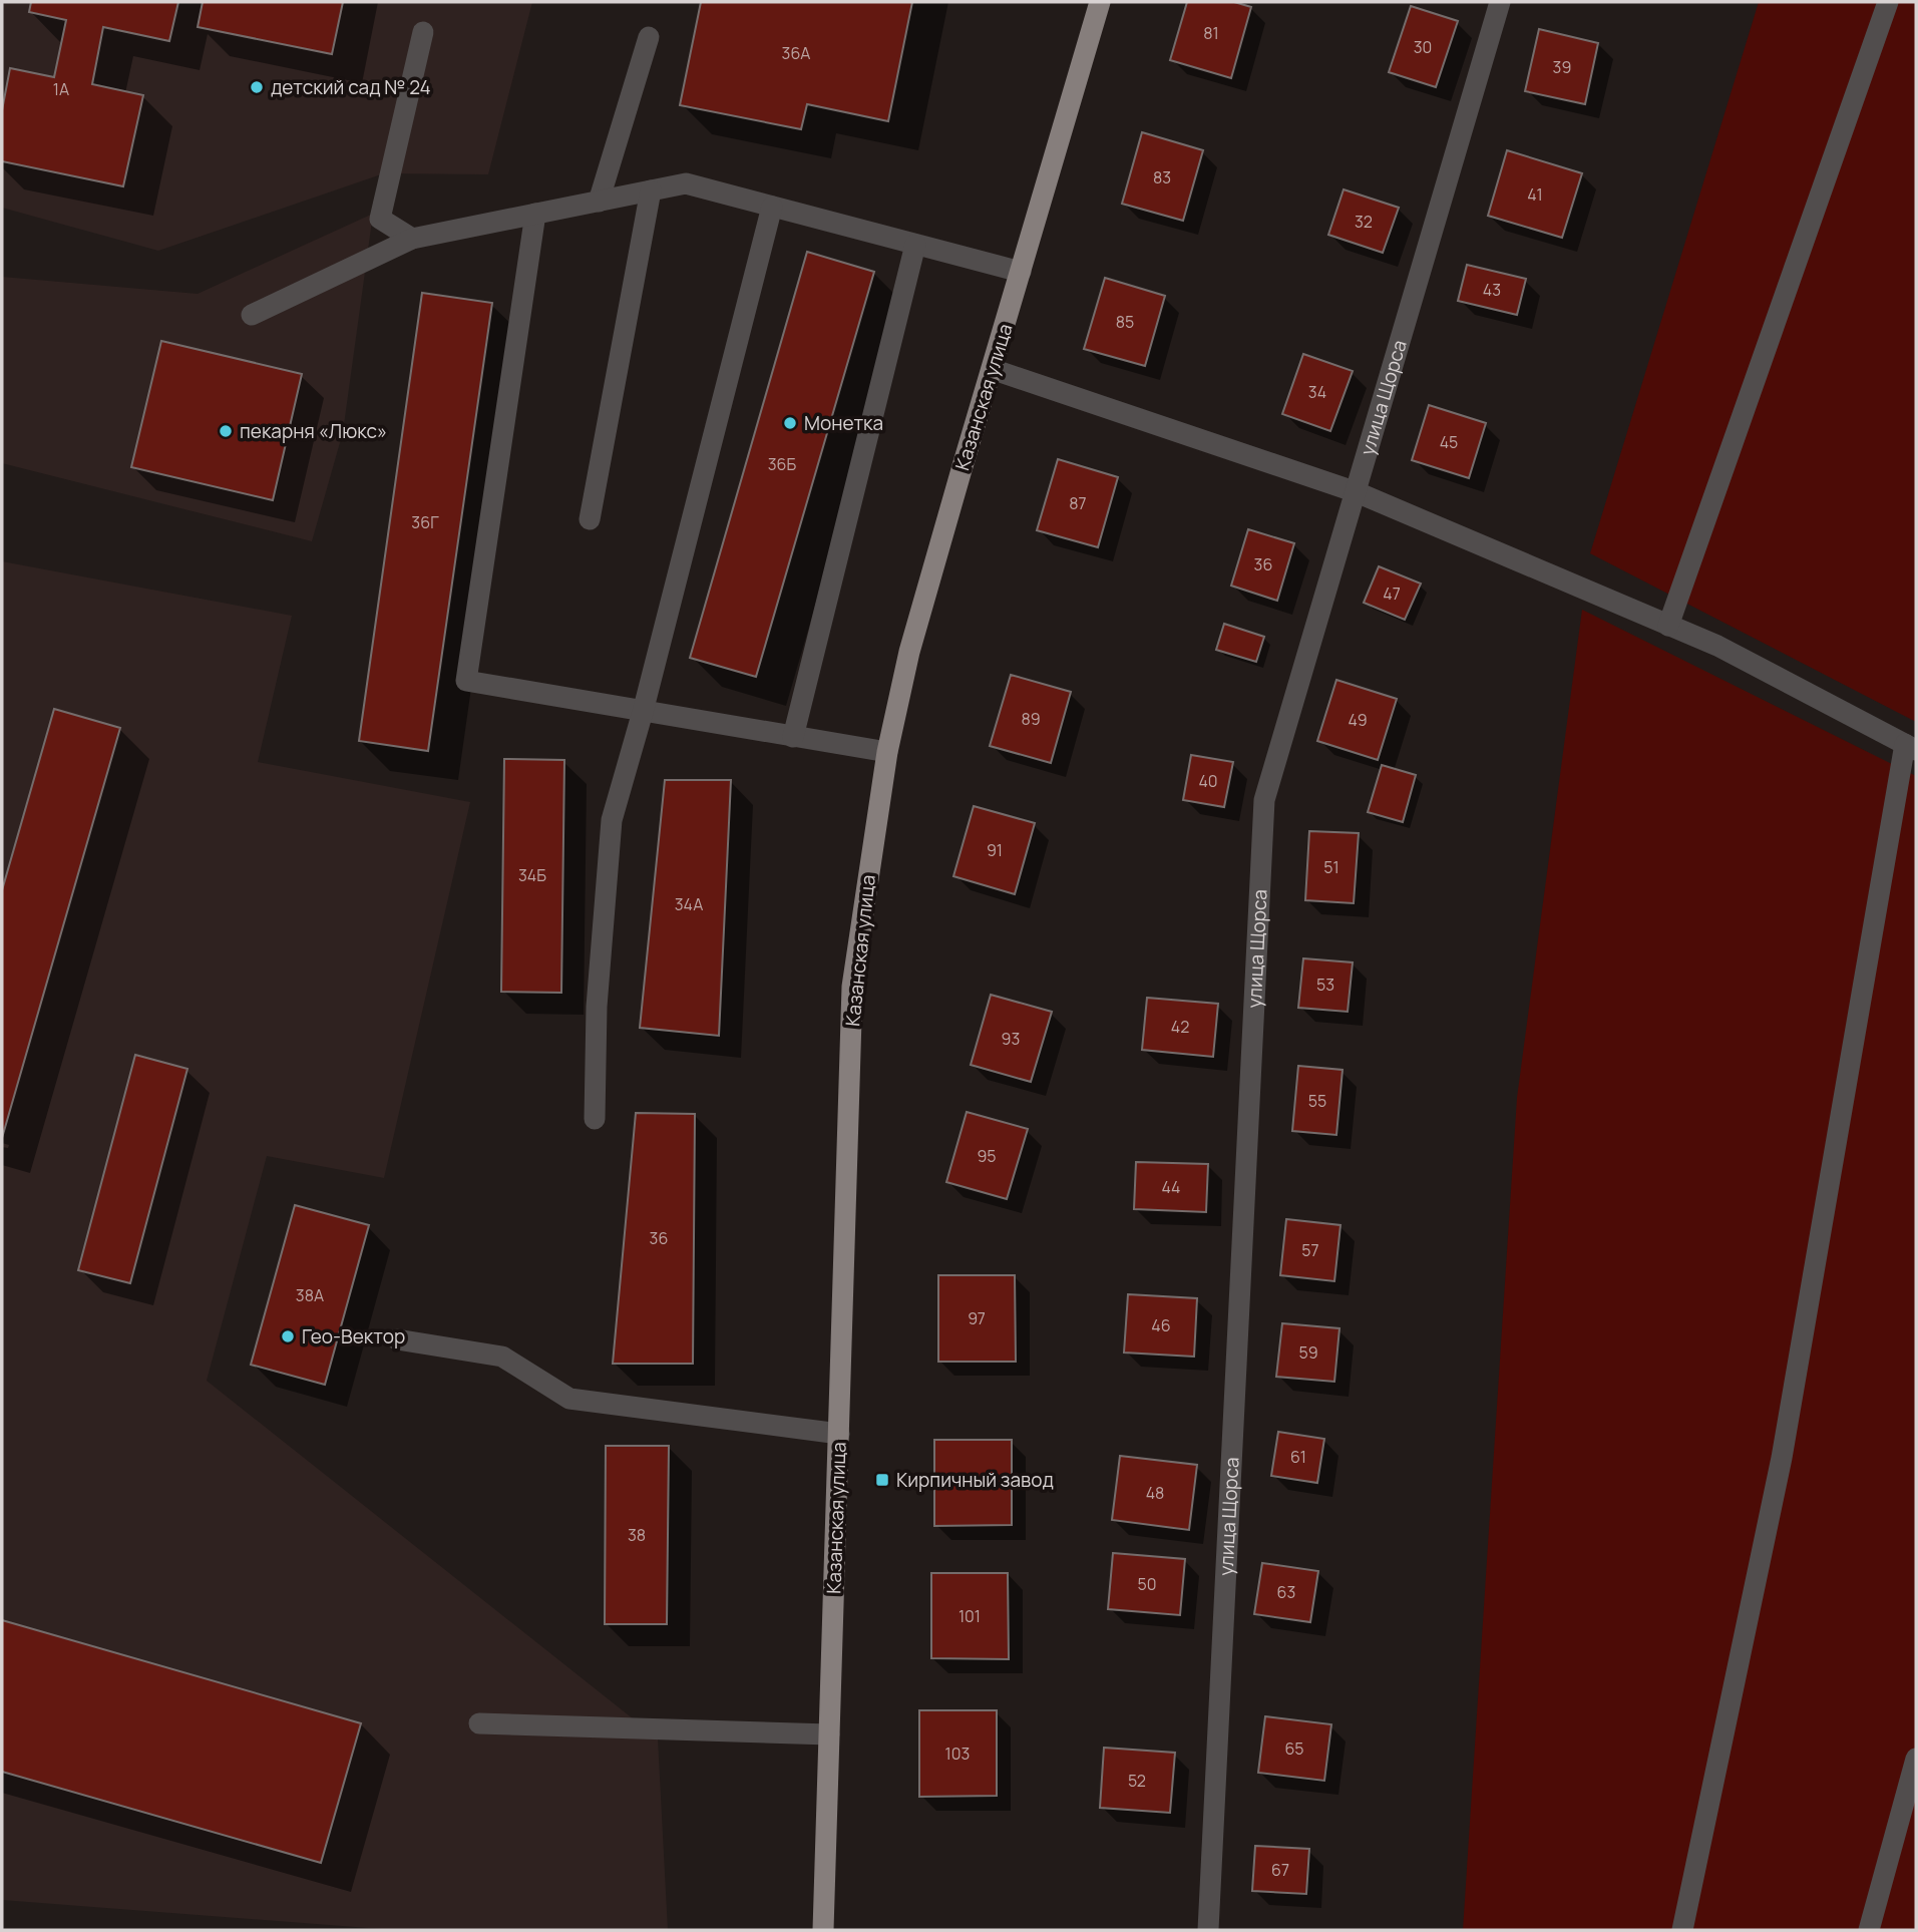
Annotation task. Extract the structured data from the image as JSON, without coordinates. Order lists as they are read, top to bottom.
{
  "streets": {
    "main road": ["Казанская улица"],
    "street": ["улица Щорса"]
  },
  "places": {
    "other": [
      "детский сад № 24",
      "Монетка",
      "пекарня «Люкс»",
      "Гео-Вектор"
    ],
    "transit": ["Кирпичный завод"]
  },
  "house_numbers": [
    "81",
    "30",
    "36А",
    "39",
    "1А",
    "83",
    "41",
    "32",
    "43",
    "85",
    "34",
    "45",
    "36Б",
    "87",
    "36Г",
    "36",
    "47",
    "89",
    "49",
    "40",
    "91",
    "51",
    "34Б",
    "34А",
    "53",
    "42",
    "93",
    "55",
    "95",
    "44",
    "36",
    "57",
    "38А",
    "97",
    "46",
    "59",
    "61",
    "48",
    "38",
    "50",
    "63",
    "101",
    "65",
    "103",
    "52",
    "67"
  ]
}
